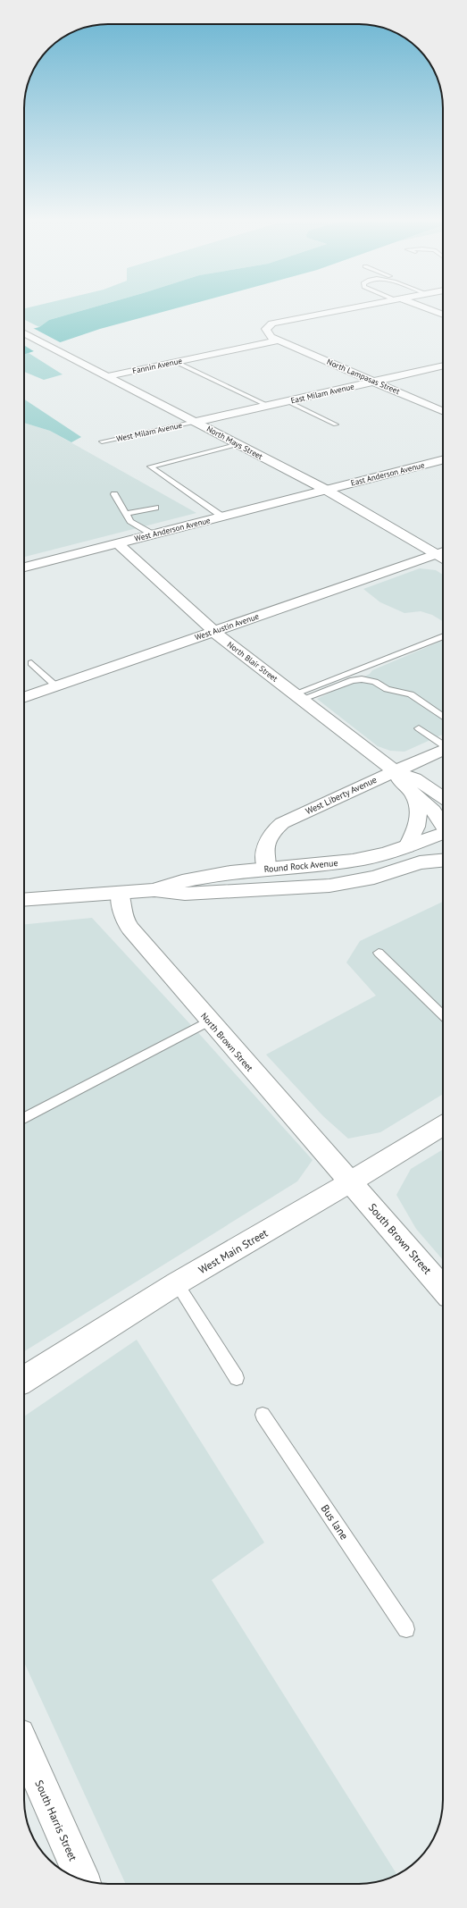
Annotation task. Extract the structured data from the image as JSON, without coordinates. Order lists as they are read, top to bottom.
{
  "streets": {
    "street": [
      "Fannin Avenue",
      "North Lampasas Street",
      "East Milam Avenue",
      "North Mays Street",
      "East Anderson Avenue",
      "West Anderson Avenue",
      "West Austin Avenue",
      "North Blair Street",
      "West Liberty Avenue",
      "Round Rock Avenue",
      "North Brown Street",
      "South Brown Street",
      "West Main Street",
      "South Harris Street"
    ],
    "lane": ["West Milam Avenue", "Bus lane"]
  },
  "crossings": [
    ["Fannin Avenue", "North Lampasas Street"],
    ["Fannin Avenue", "North Mays Street"],
    ["North Lampasas Street", "East Milam Avenue"],
    ["East Milam Avenue", "West Milam Avenue"],
    ["East Milam Avenue", "North Mays Street"],
    ["West Milam Avenue", "North Mays Street"],
    ["North Mays Street", "East Anderson Avenue"],
    ["North Mays Street", "West Anderson Avenue"],
    ["East Anderson Avenue", "West Anderson Avenue"],
    ["West Anderson Avenue", "North Blair Street"],
    ["West Austin Avenue", "North Blair Street"],
    ["North Blair Street", "West Liberty Avenue"],
    ["West Liberty Avenue", "Round Rock Avenue"],
    ["Round Rock Avenue", "North Brown Street"],
    ["North Brown Street", "South Brown Street"],
    ["North Brown Street", "West Main Street"],
    ["South Brown Street", "West Main Street"]
  ]
}
